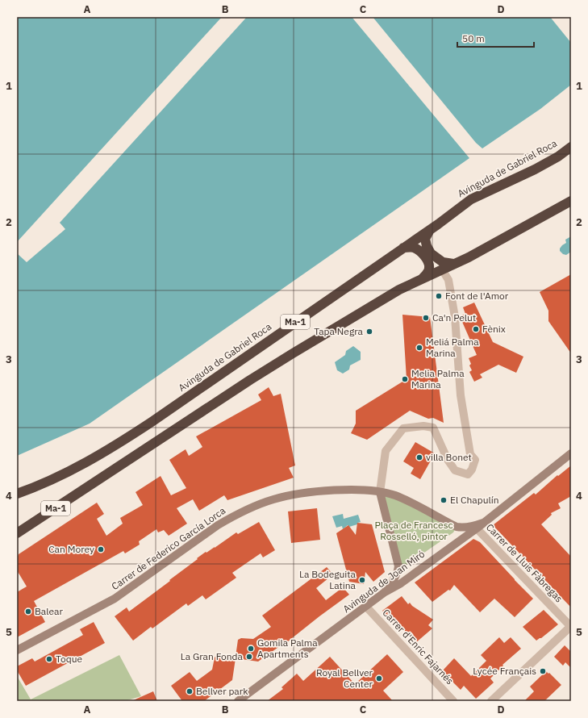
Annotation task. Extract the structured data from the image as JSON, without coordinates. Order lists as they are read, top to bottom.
{
  "streets": {
    "highway": ["Avinguda de Gabriel Roca", "Ma-1"],
    "street": [
      "Carrer de Federico García Lorca",
      "Carrer de Lluis Fàbregas",
      "Avinguda de Joan Miró",
      "Carrer d'Enric Fajarnés"
    ]
  },
  "crossings": [
    ["Carrer de Lluis Fàbregas", "Avinguda de Joan Miró"],
    ["Avinguda de Joan Miró", "Carrer d'Enric Fajarnés"]
  ],
  "parks": ["Plaça de Francesc Rosselló, pintor"],
  "places": [
    "Font de l'Amor",
    "Ca'n Pelut",
    "Fènix",
    "Tapa Negra",
    "Meliá Palma Marina",
    "Melia Palma Marina",
    "villa Bonet",
    "El Chapulín",
    "Can Morey",
    "La Bodeguita Latina",
    "Balear",
    "Gomila Palma Apartments",
    "La Gran Fonda",
    "Toque",
    "Lycée Français",
    "Royal Bellver Center",
    "Bellver park"
  ],
  "scale_bar": "50 m",
  "grid": {
    "columns": [
      "A",
      "B",
      "C",
      "D"
    ],
    "rows": [
      "1",
      "2",
      "3",
      "4",
      "5"
    ]
  }
}
